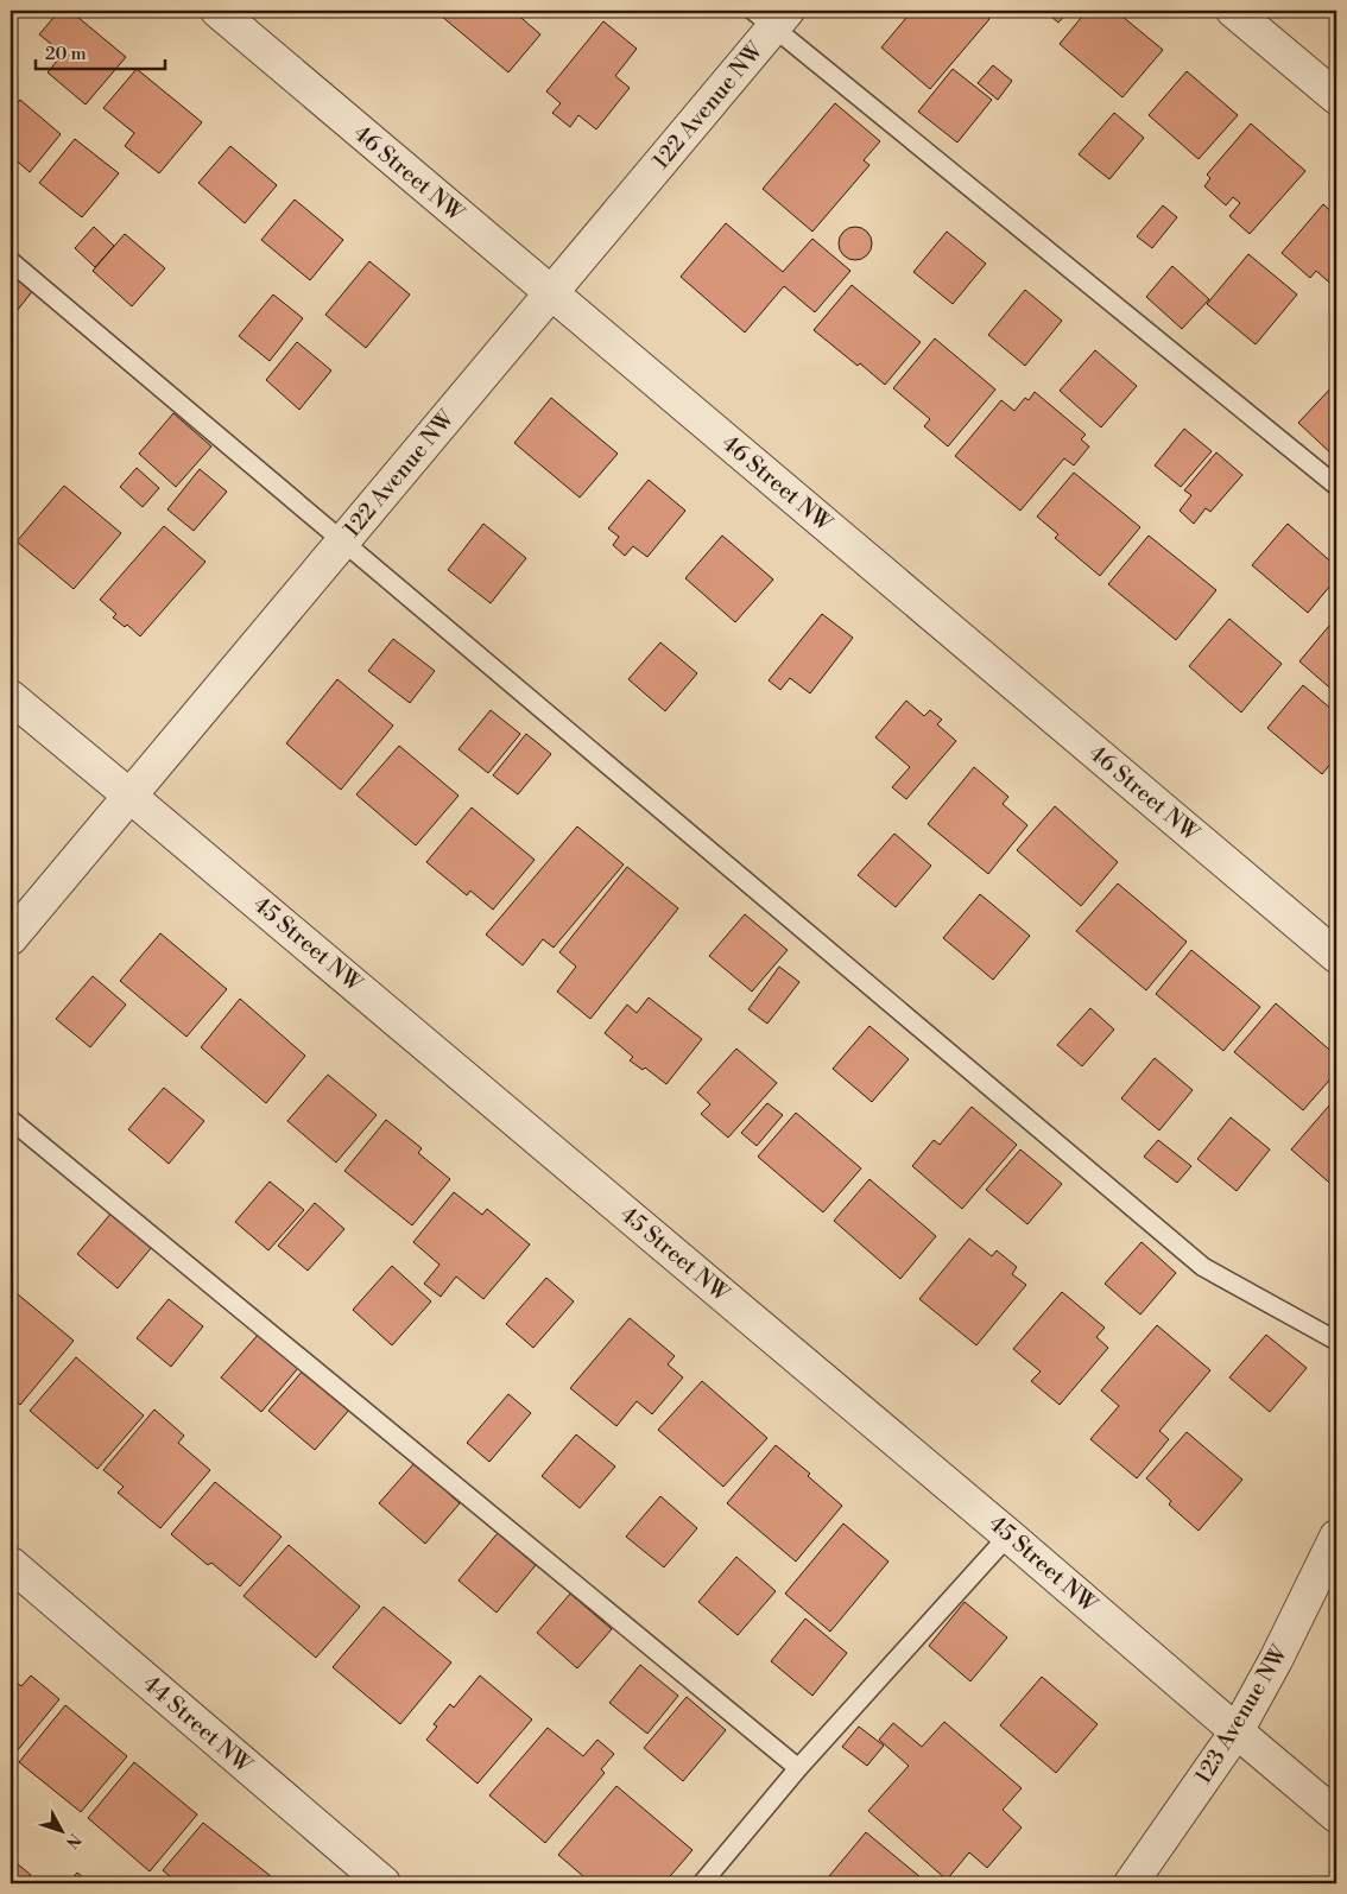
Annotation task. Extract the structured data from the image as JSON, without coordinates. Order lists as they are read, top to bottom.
{
  "streets": {
    "street": [
      "122 Avenue NW",
      "46 Street NW",
      "45 Street NW",
      "123 Avenue NW",
      "44 Street NW"
    ]
  },
  "crossings": [
    ["122 Avenue NW", "46 Street NW"],
    ["122 Avenue NW", "45 Street NW"],
    ["45 Street NW", "123 Avenue NW"]
  ],
  "scale_bar": "20 m",
  "north": "bottom right"
}
